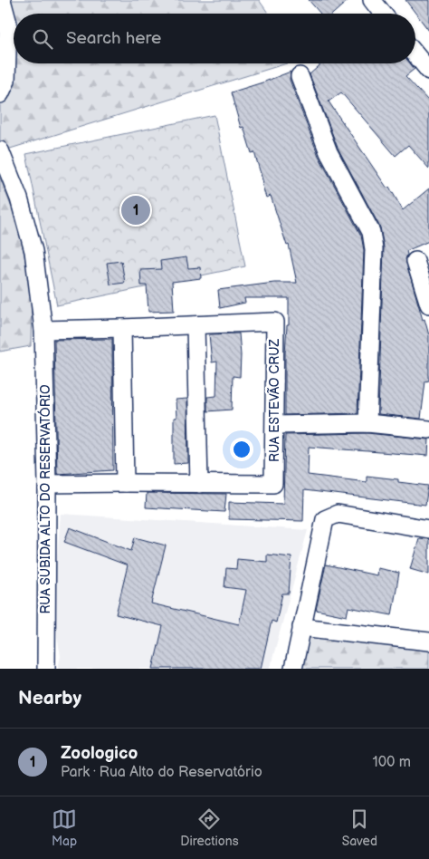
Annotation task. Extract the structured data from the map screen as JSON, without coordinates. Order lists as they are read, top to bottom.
{
  "streets": {
    "street": ["RUA ESTEVÃO CRUZ", "RUA SUBIDA ALTO DO RESERVATÓRIO"]
  },
  "crossings": [
    ["RUA ESTEVÃO CRUZ", "RUA SUBIDA ALTO DO RESERVATÓRIO"]
  ],
  "page": {
    "search": "Search here",
    "pins": "1",
    "heading": "Nearby",
    "list": [
      {
        "mark": "1",
        "name": "Zoologico",
        "note": "Park · Rua Alto do Reservatório",
        "value": "100 m"
      }
    ],
    "nav": ["Map", "Directions", "Saved"]
  }
}
